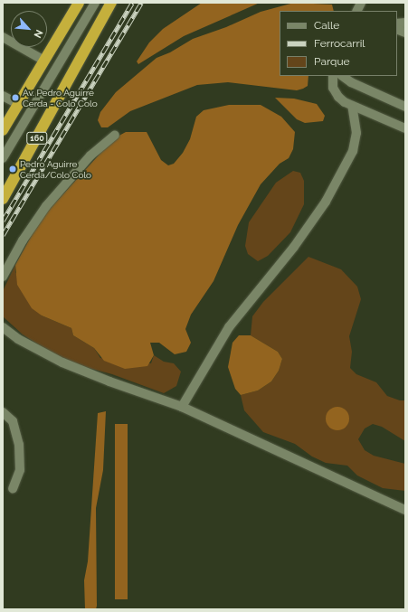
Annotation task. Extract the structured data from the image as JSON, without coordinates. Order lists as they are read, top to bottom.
{
  "streets": {
    "highway": ["160"]
  },
  "places": ["Av. Pedro Aguirre Cerda - Colo Colo", "Pedro Aguirre Cerda/Colo Colo"],
  "legend": ["Calle", "Ferrocarril", "Parque"],
  "north": "bottom right"
}
